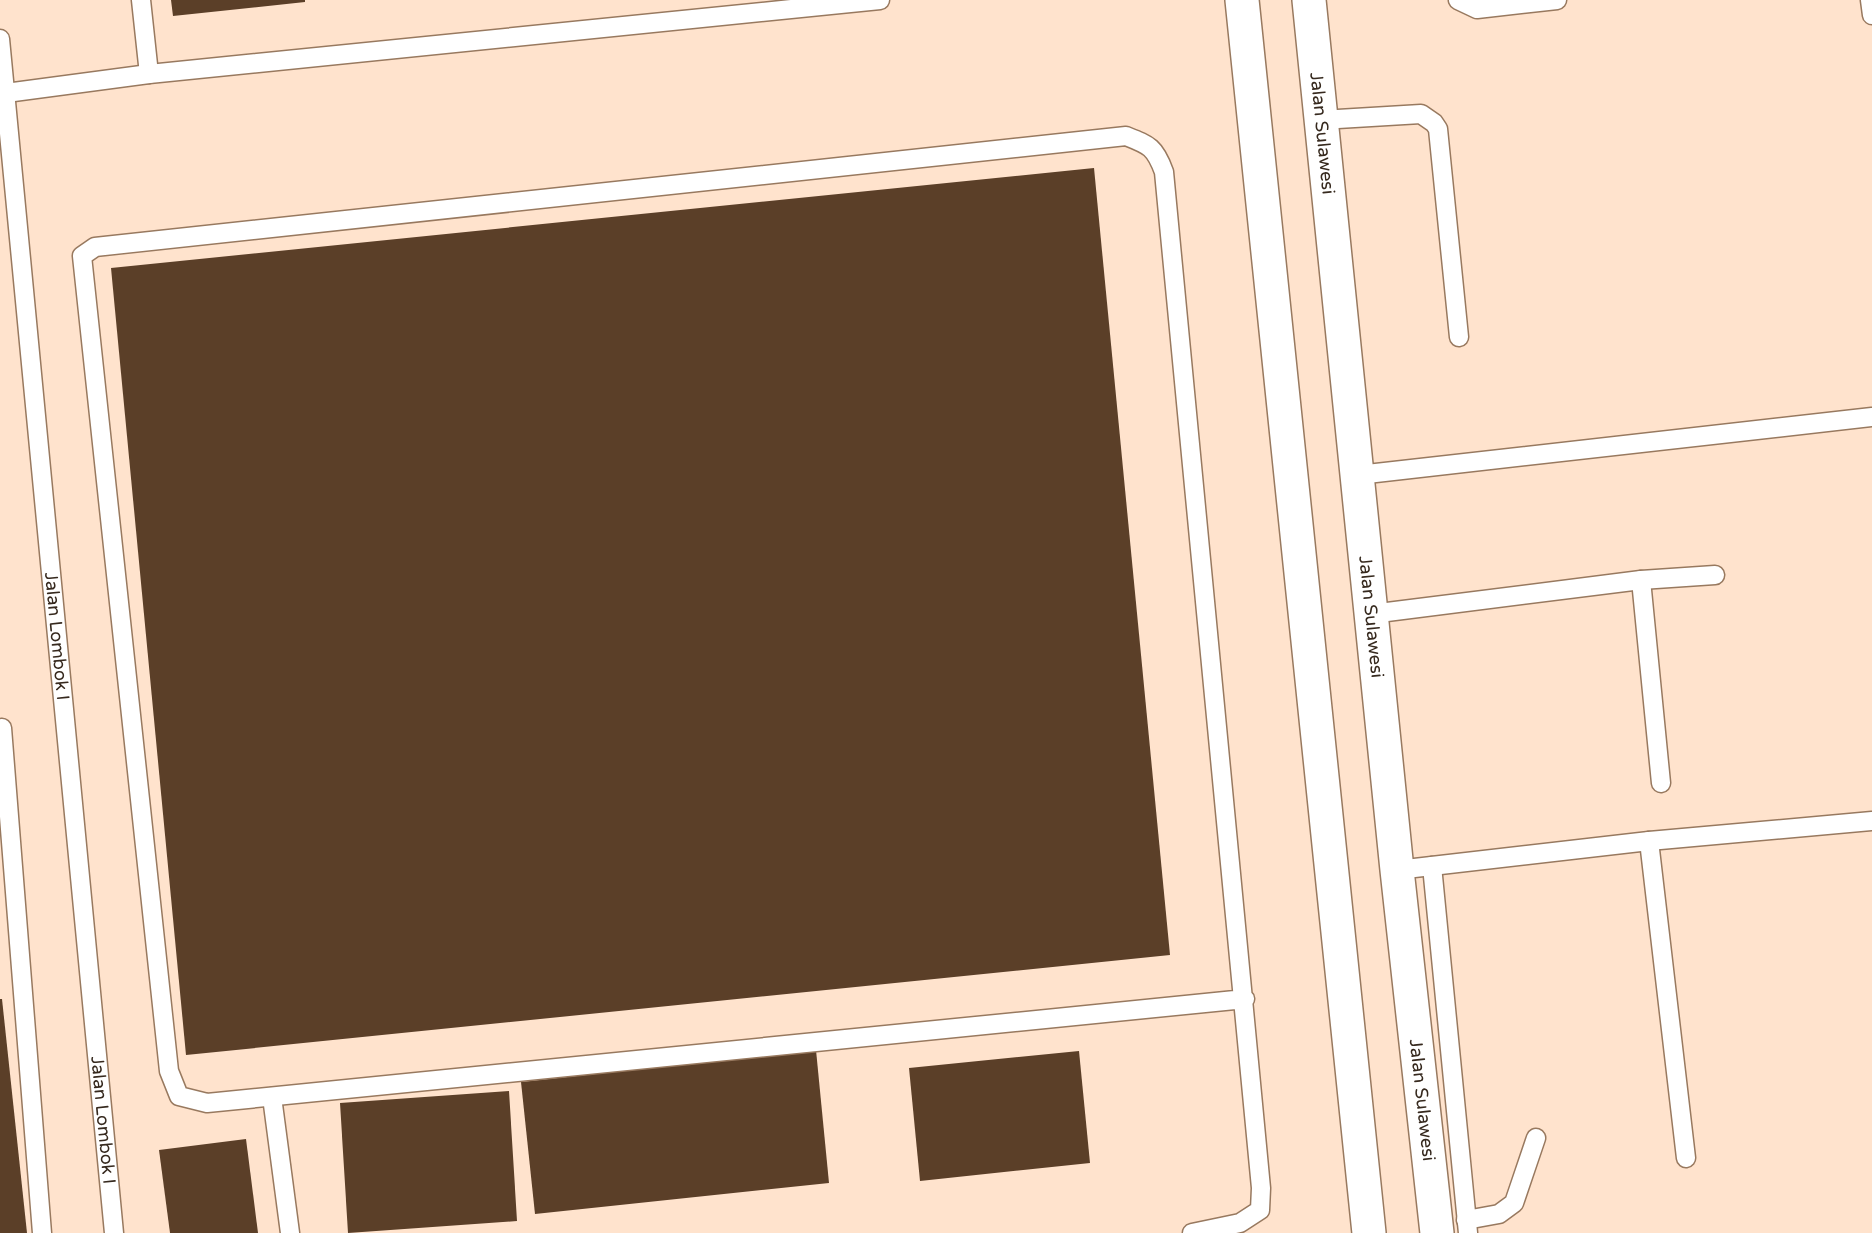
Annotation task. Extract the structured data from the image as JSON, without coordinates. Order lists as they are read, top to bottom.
{
  "streets": {
    "street": ["Jalan Sulawesi"],
    "lane": ["Jalan Lombok I"]
  }
}
